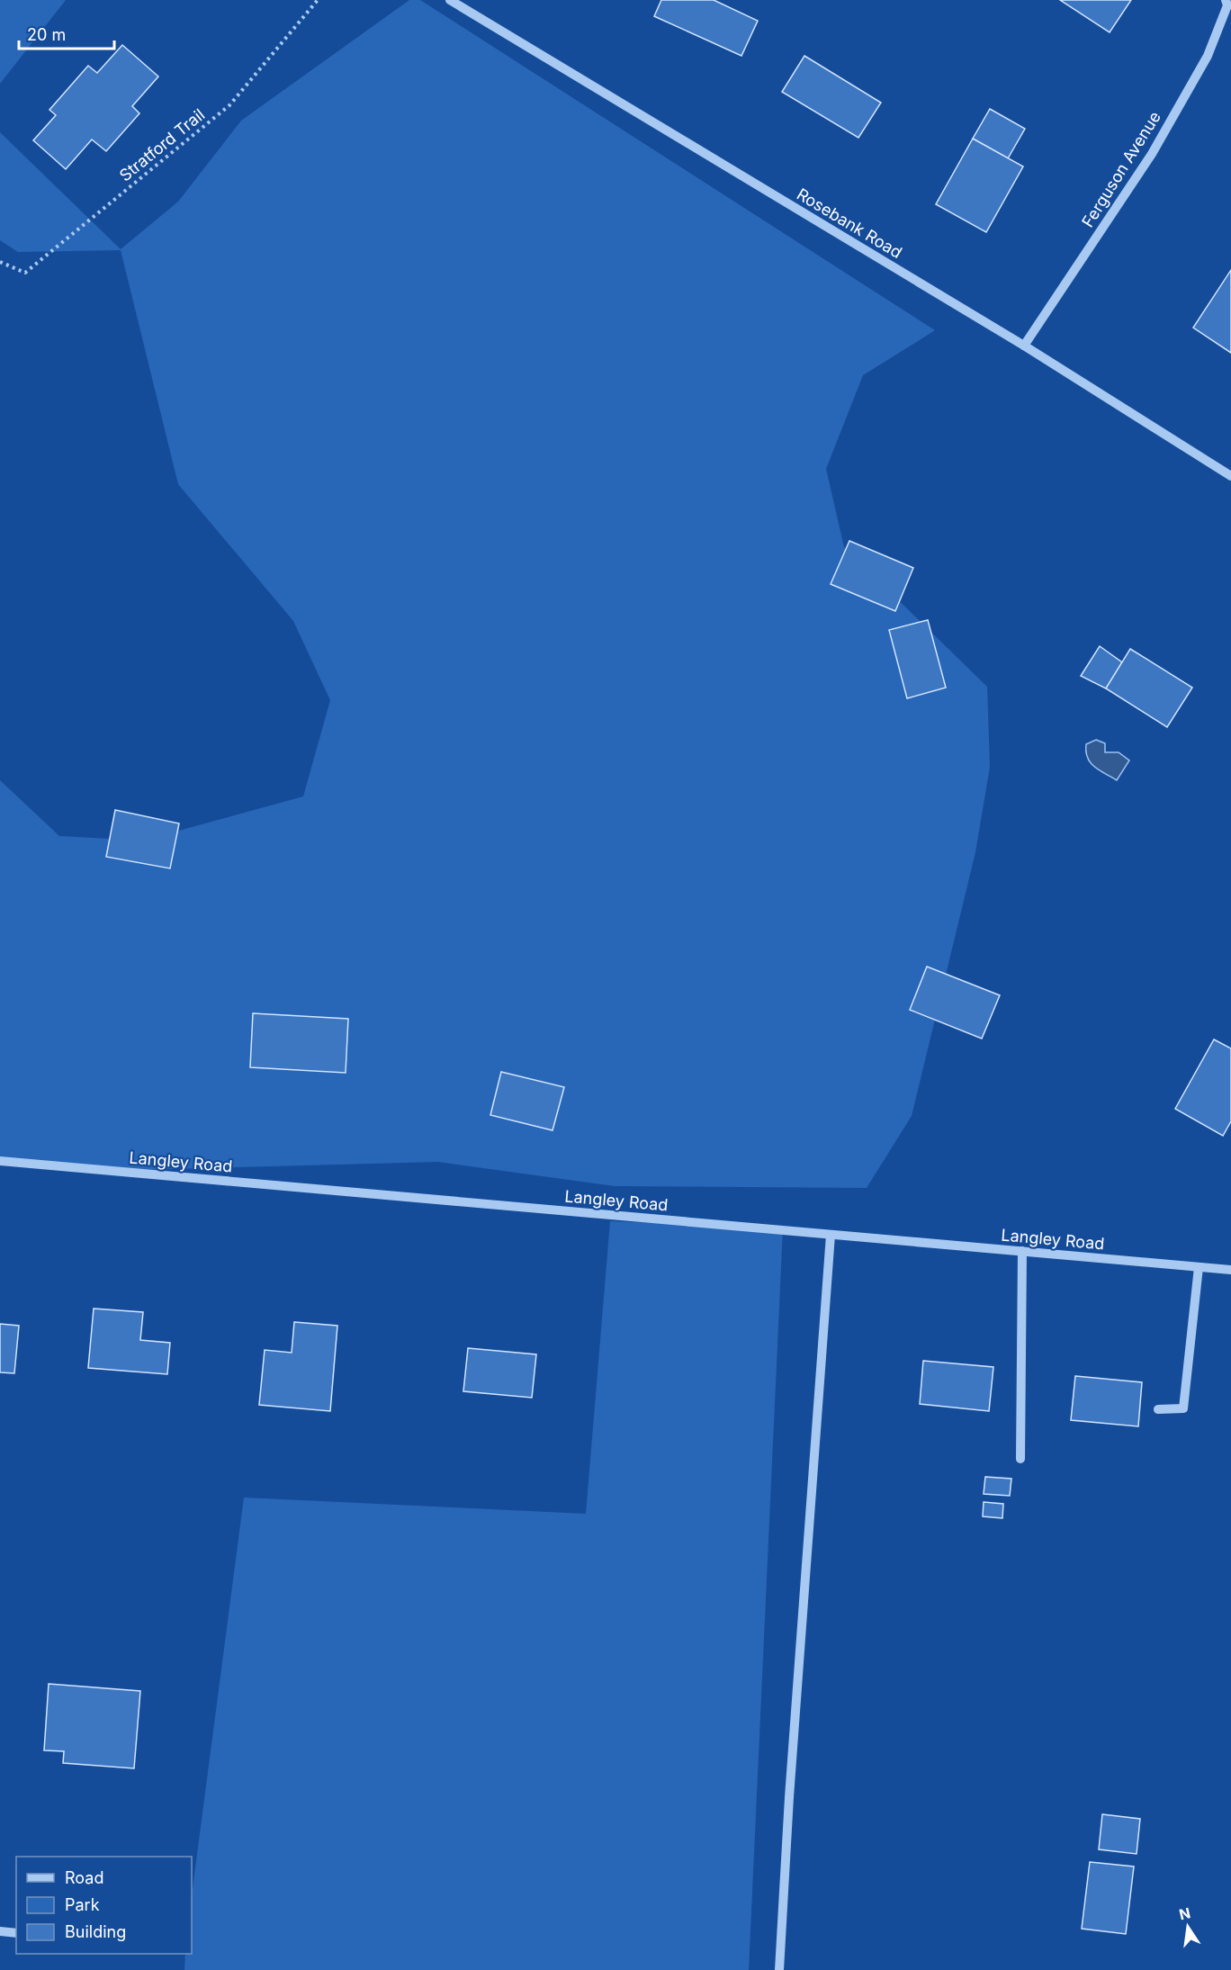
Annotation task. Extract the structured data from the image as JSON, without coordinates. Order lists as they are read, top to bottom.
{
  "streets": {
    "street": ["Ferguson Avenue", "Rosebank Road", "Langley Road"],
    "path": ["Stratford Trail"]
  },
  "crossings": [
    ["Ferguson Avenue", "Rosebank Road"]
  ],
  "legend": ["Road", "Park", "Building"],
  "scale_bar": "20 m",
  "north": "top"
}
